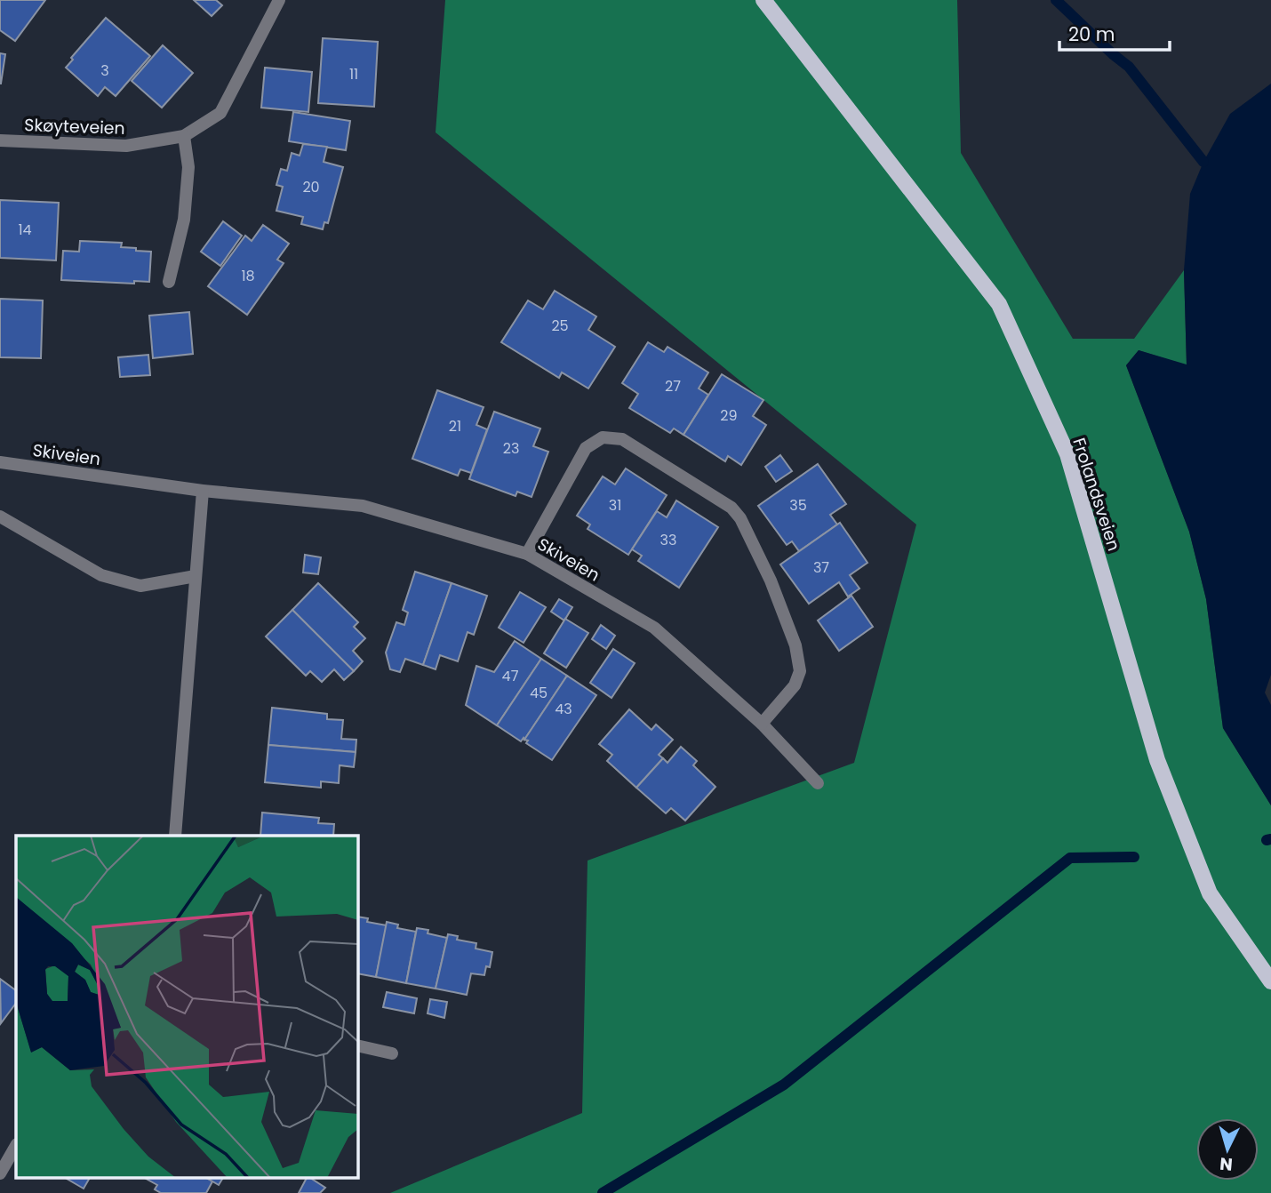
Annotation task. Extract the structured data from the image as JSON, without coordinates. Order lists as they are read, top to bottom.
{
  "streets": {
    "main road": ["Frolandsveien"],
    "street": ["Skøyteveien", "Skiveien"]
  },
  "house_numbers": [
    "3",
    "11",
    "20",
    "14",
    "18",
    "25",
    "27",
    "29",
    "21",
    "23",
    "31",
    "35",
    "33",
    "37",
    "47",
    "45",
    "43"
  ],
  "scale_bar": "20 m",
  "north": "bottom"
}
